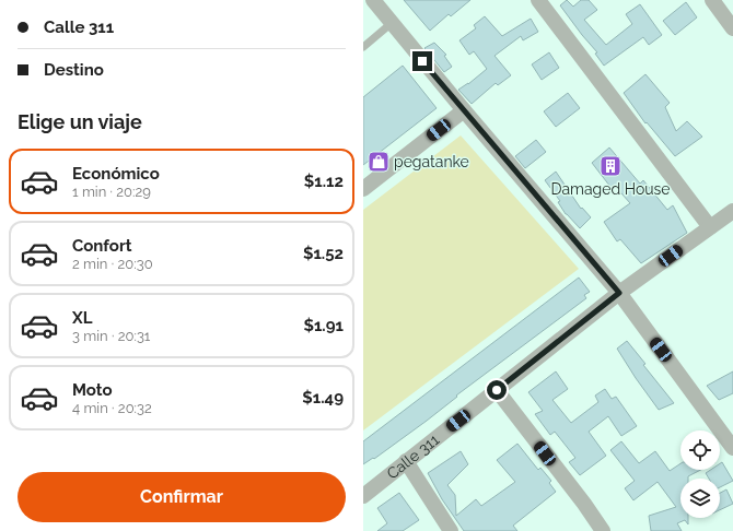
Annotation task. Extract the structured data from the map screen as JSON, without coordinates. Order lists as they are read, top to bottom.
{
  "streets": {
    "street": ["Calle 311"]
  },
  "places": {
    "shop": ["pegatanke"],
    "building": ["Damaged House"]
  },
  "page": {
    "banner": ["Calle 311", "Destino"],
    "heading": "Elige un viaje",
    "list": [
      {
        "name": "Económico",
        "note": "1 min · 20:29",
        "value": "$1.12"
      },
      {
        "name": "Confort",
        "note": "2 min · 20:30",
        "value": "$1.52"
      },
      {
        "name": "XL",
        "note": "3 min · 20:31",
        "value": "$1.91"
      },
      {
        "name": "Moto",
        "note": "4 min · 20:32",
        "value": "$1.49"
      }
    ],
    "buttons": "Confirmar"
  }
}
